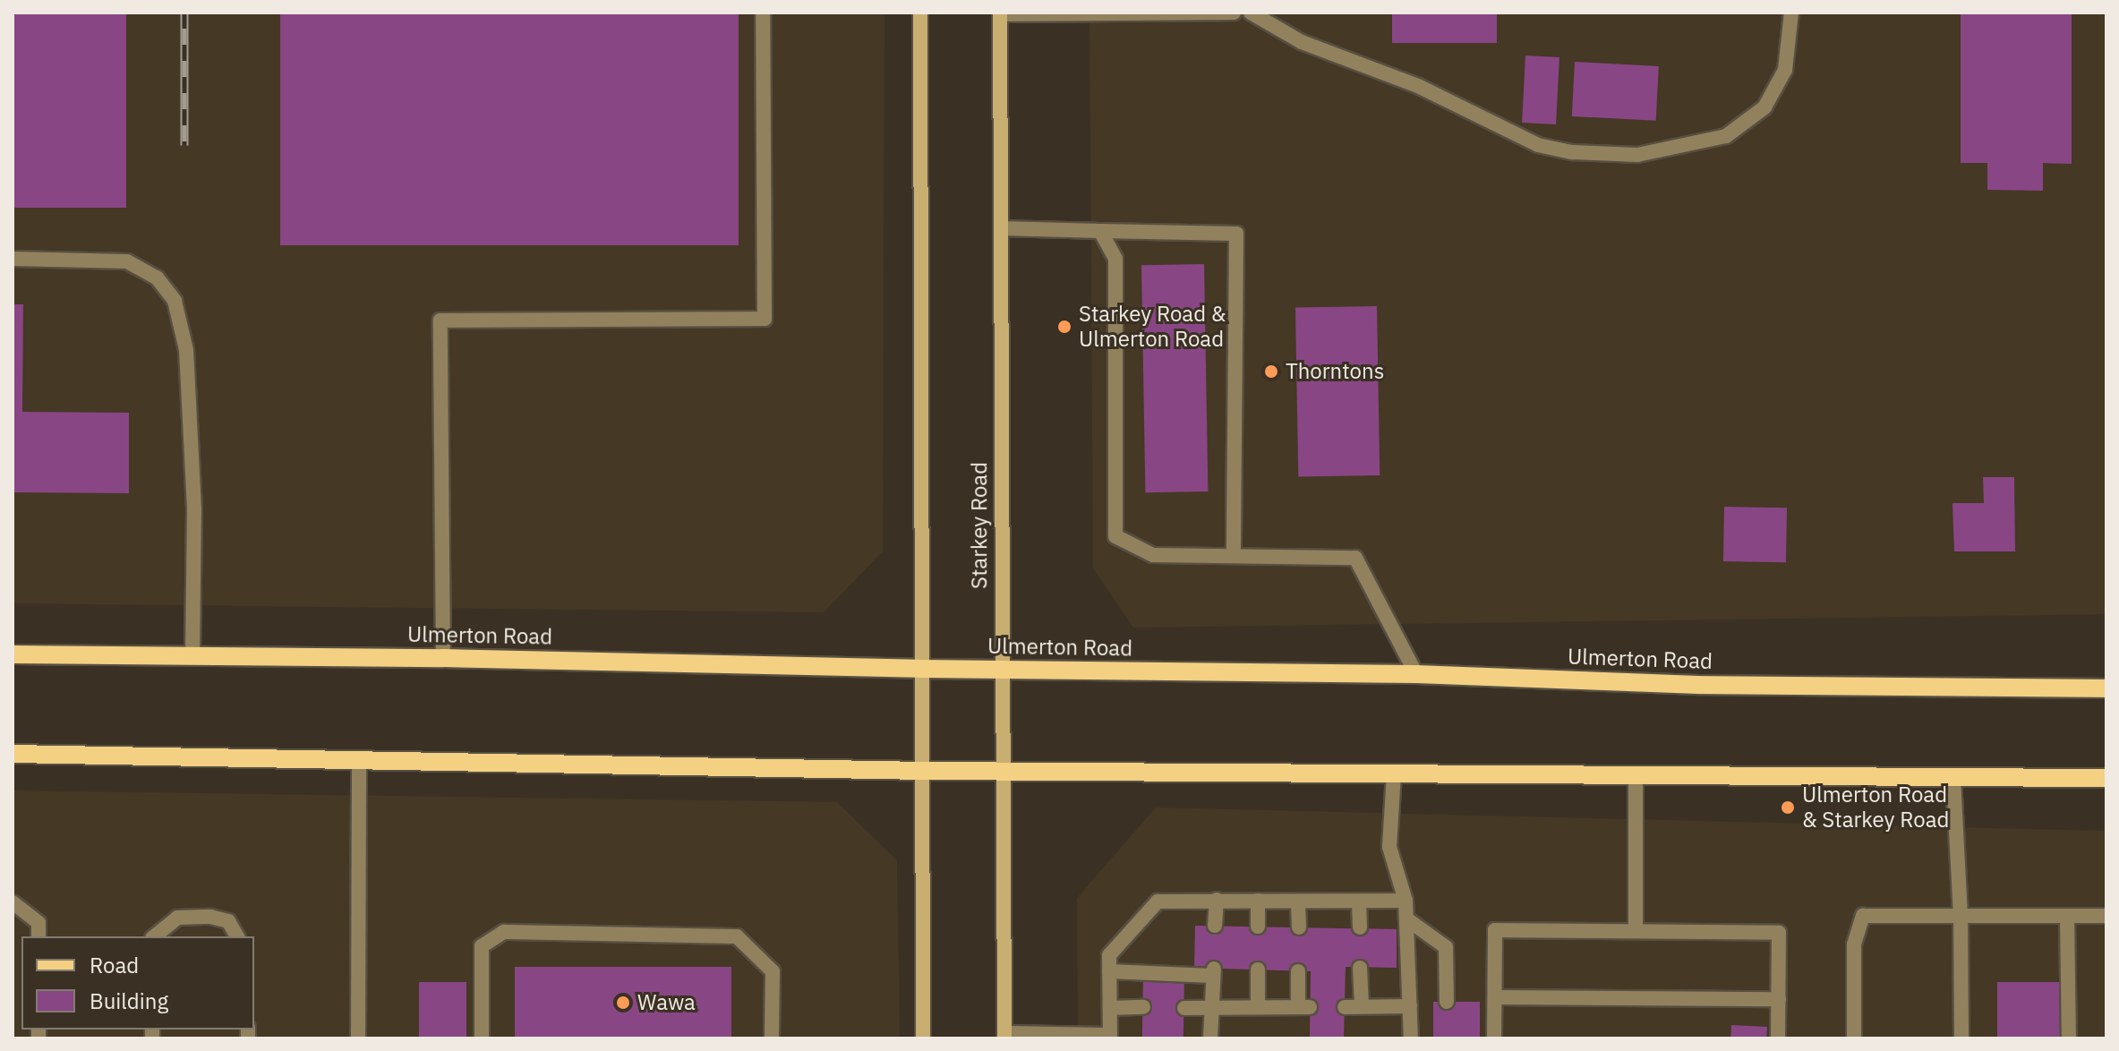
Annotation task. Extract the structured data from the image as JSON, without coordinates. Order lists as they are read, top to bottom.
{
  "streets": {
    "main road": ["Starkey Road", "Ulmerton Road"]
  },
  "crossings": [
    ["Starkey Road", "Ulmerton Road"]
  ],
  "places": [
    "Starkey Road & Ulmerton Road",
    "Thorntons",
    "Ulmerton Road & Starkey Road",
    "Wawa"
  ],
  "legend": ["Road", "Building"]
}
